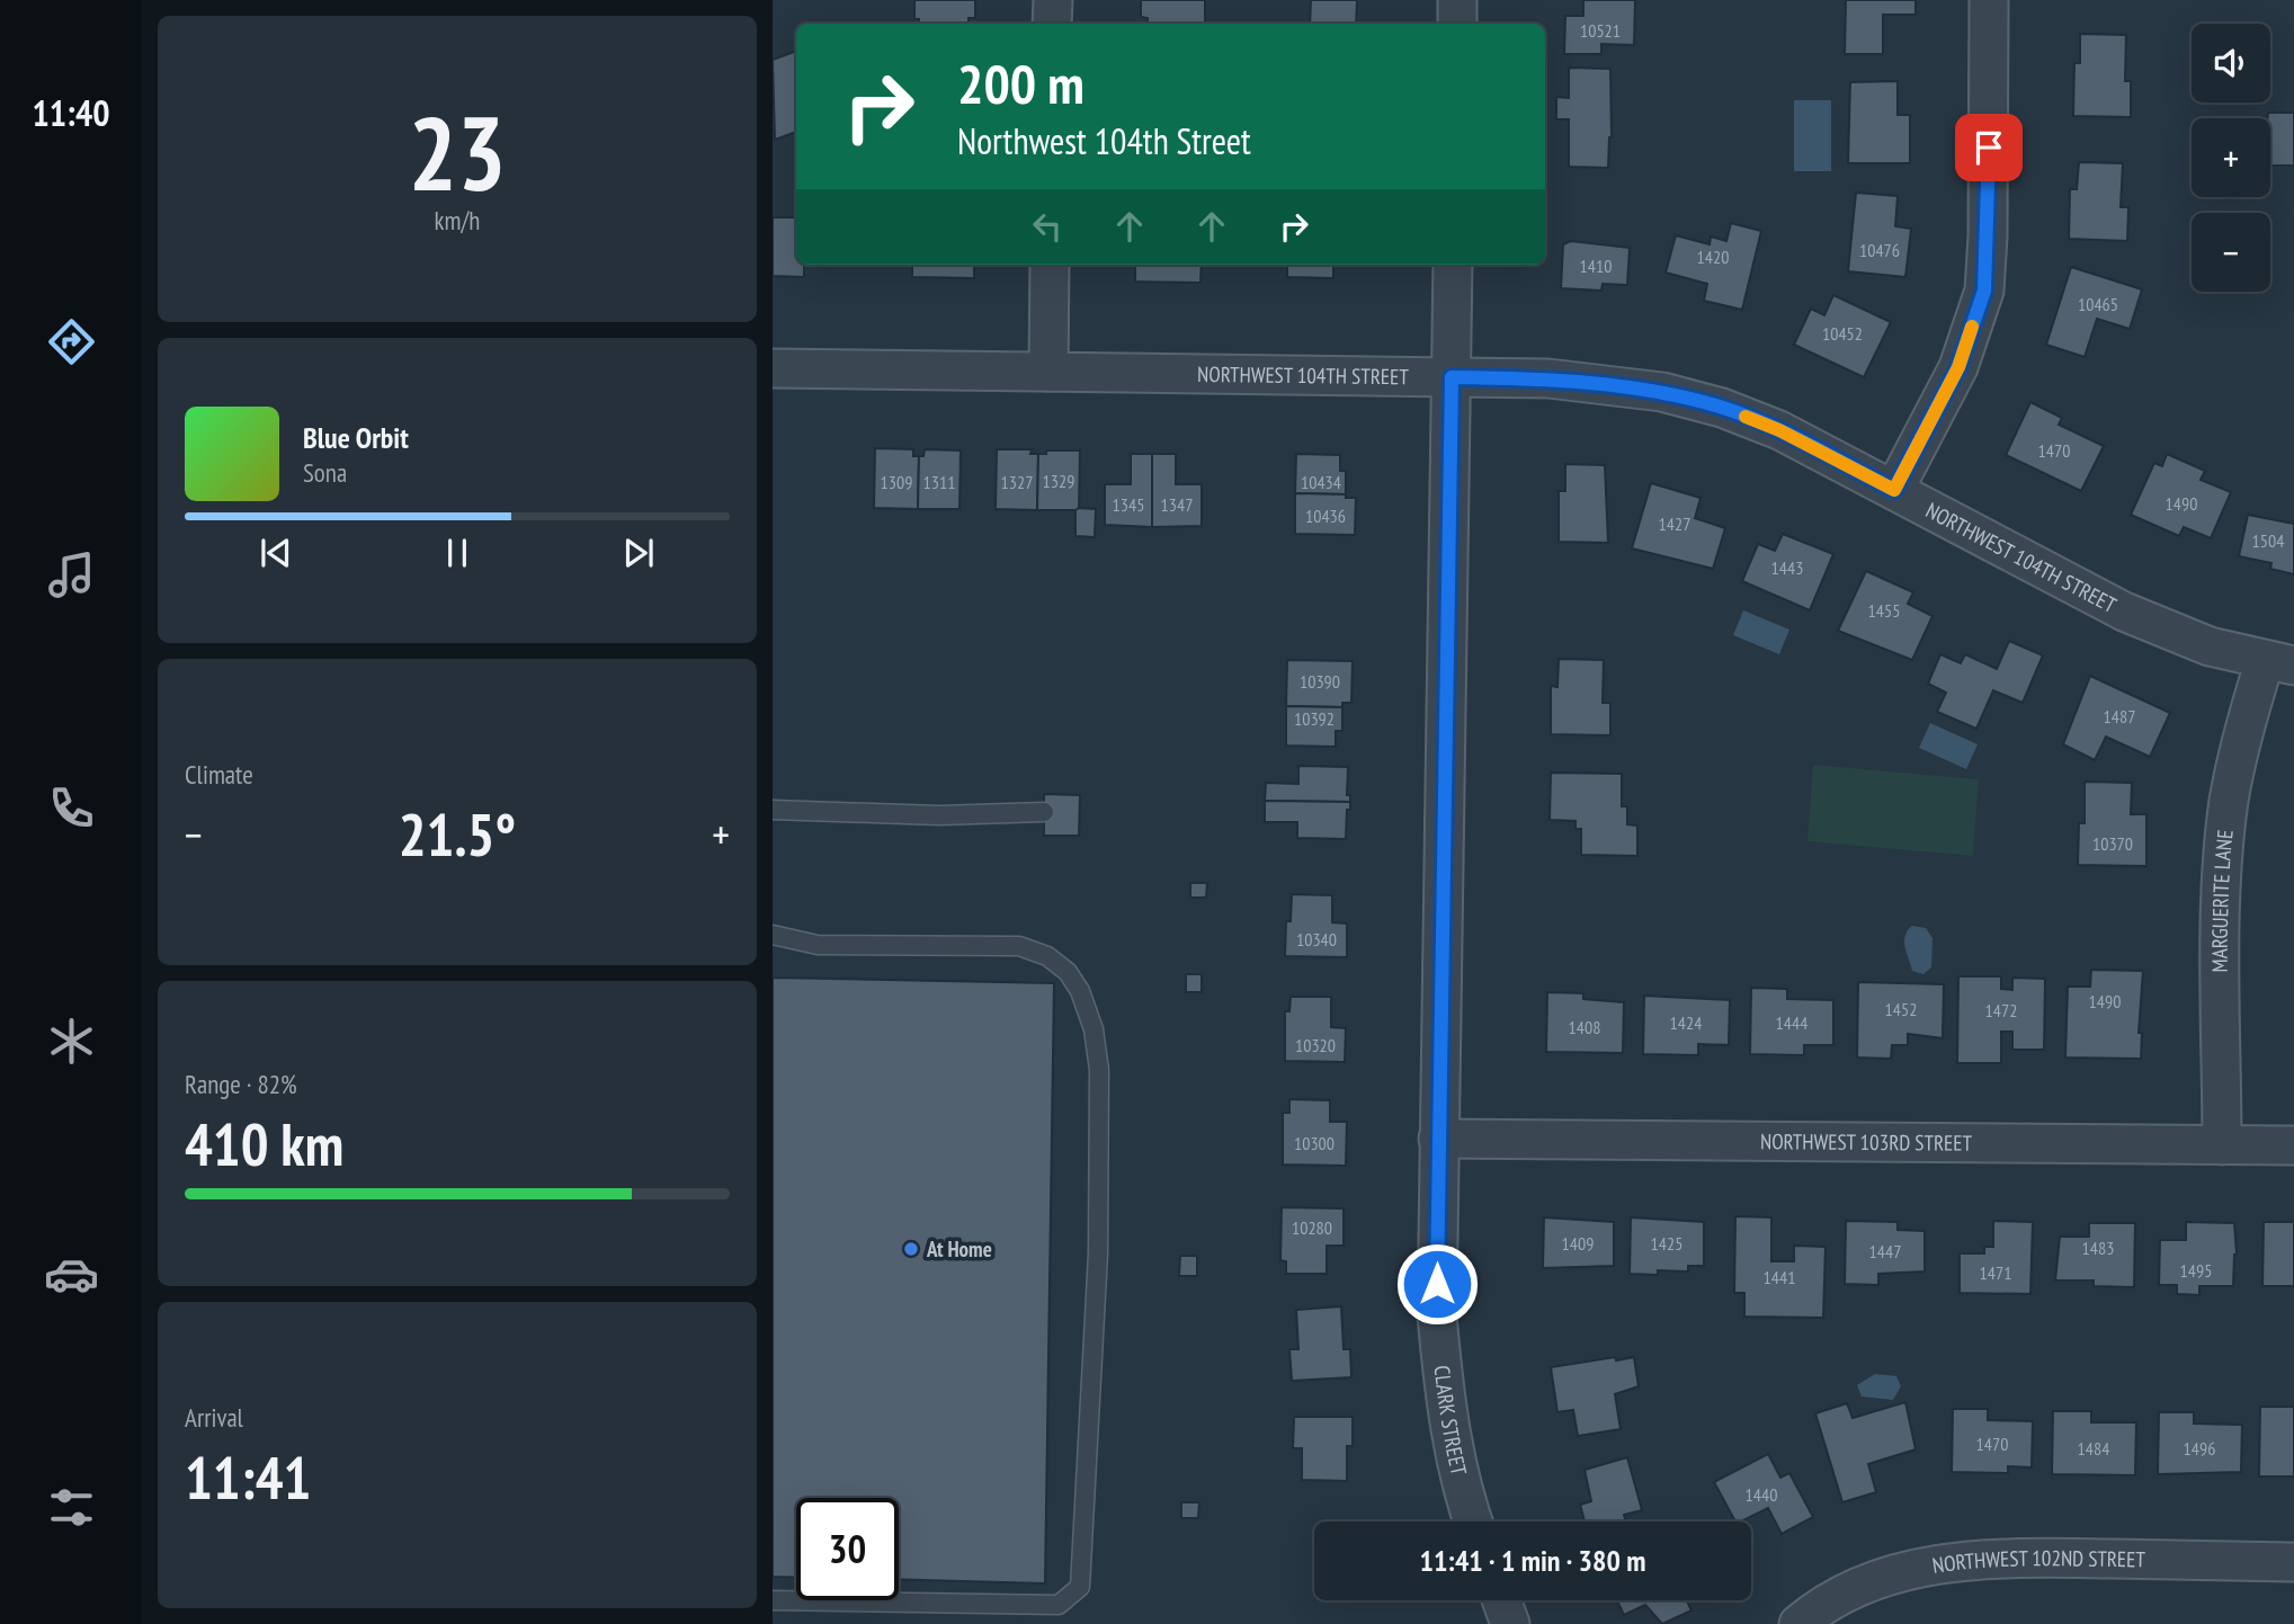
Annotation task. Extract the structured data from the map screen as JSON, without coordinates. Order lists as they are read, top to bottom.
{
  "streets": {
    "street": [
      "NORTHWEST 104TH STREET",
      "MARGUERITE LANE",
      "NORTHWEST 103RD STREET",
      "CLARK STREET",
      "NORTHWEST 102ND STREET"
    ]
  },
  "crossings": [
    ["NORTHWEST 104TH STREET", "MARGUERITE LANE"],
    ["NORTHWEST 104TH STREET", "CLARK STREET"],
    ["MARGUERITE LANE", "NORTHWEST 103RD STREET"],
    ["NORTHWEST 103RD STREET", "CLARK STREET"]
  ],
  "places": ["At Home"],
  "house_numbers": [
    "10521",
    "10476",
    "1420",
    "1410",
    "10465",
    "10452",
    "1470",
    "1329",
    "1309",
    "1311",
    "1327",
    "10434",
    "1490",
    "1345",
    "1347",
    "10436",
    "1427",
    "1504",
    "1443",
    "1455",
    "10390",
    "1487",
    "10392",
    "10370",
    "10340",
    "1490",
    "1452",
    "1472",
    "1424",
    "1444",
    "1408",
    "10320",
    "10300",
    "10280",
    "1409",
    "1425",
    "1483",
    "1447",
    "1495",
    "1471",
    "1441",
    "1470",
    "1484",
    "1496",
    "1440"
  ],
  "page": {
    "tabs": "11:40",
    "tile": [
      ["23", "km/h"],
      "Climate",
      ["Range · 82%", "410 km"],
      ["Arrival", "11:41"]
    ],
    "map_buttons": ["+", "−"],
    "turn": ["200 m", "Northwest 104th Street"],
    "song": ["Blue Orbit", "Sona"],
    "heat": ["−", "21.5°", "+"],
    "limit": "30",
    "trip": "11:41 · 1 min · 380 m"
  }
}
